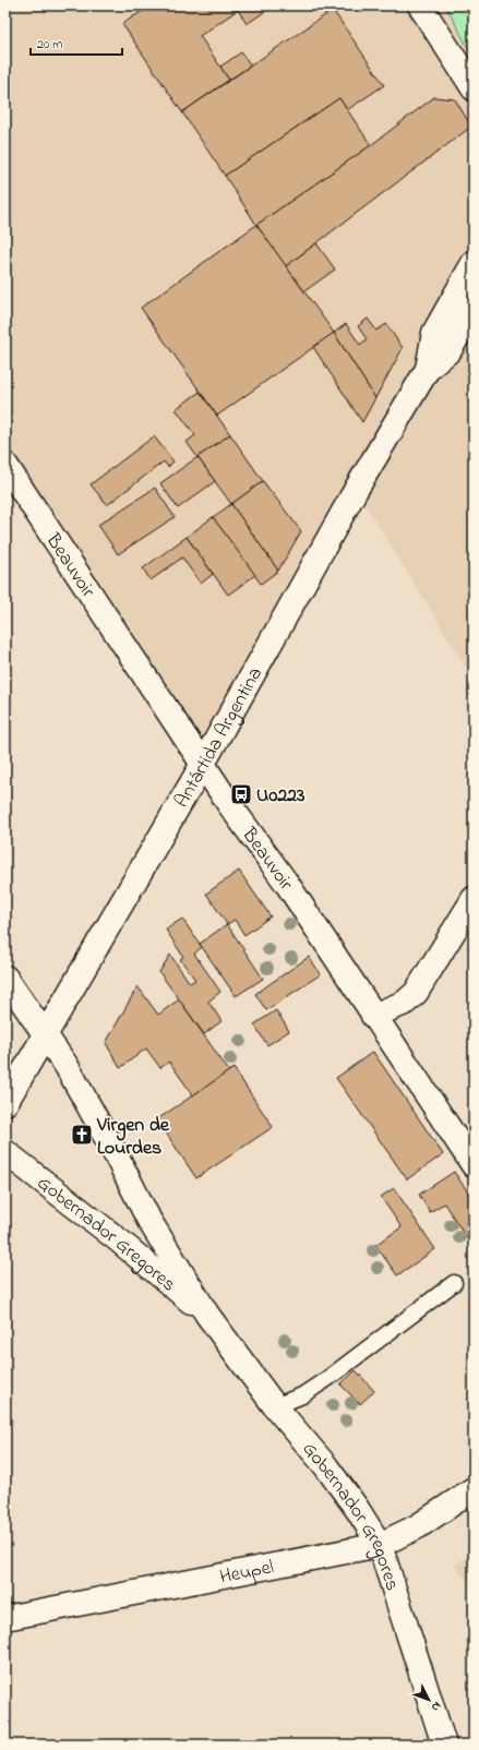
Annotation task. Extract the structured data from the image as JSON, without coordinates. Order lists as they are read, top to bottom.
{
  "streets": {
    "street": [
      "Beauvoir",
      "Antártida Argentina",
      "Gobernador Gregores",
      "Heupel"
    ]
  },
  "crossings": [
    ["Beauvoir", "Antártida Argentina"],
    ["Antártida Argentina", "Gobernador Gregores"],
    ["Gobernador Gregores", "Heupel"]
  ],
  "places": {
    "bus stop": ["U0223"],
    "church": ["Virgen de Lourdes"]
  },
  "scale_bar": "20 m",
  "north": "bottom right"
}
